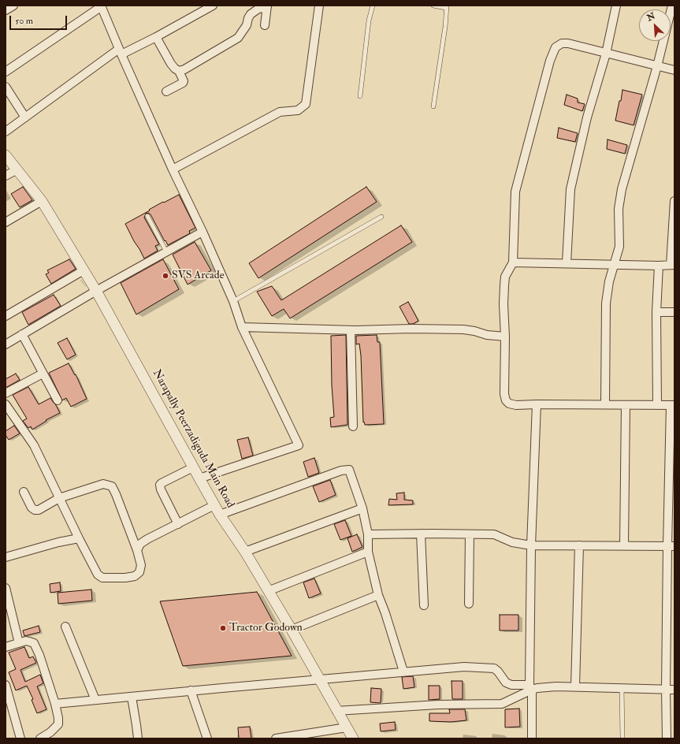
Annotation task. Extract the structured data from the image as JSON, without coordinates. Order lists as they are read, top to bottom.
{
  "streets": {
    "street": ["Narapally Peerzadiguda Main Road"]
  },
  "places": ["SVS Arcade", "Tractor Godown"],
  "scale_bar": "50 m",
  "north": "top left"
}
